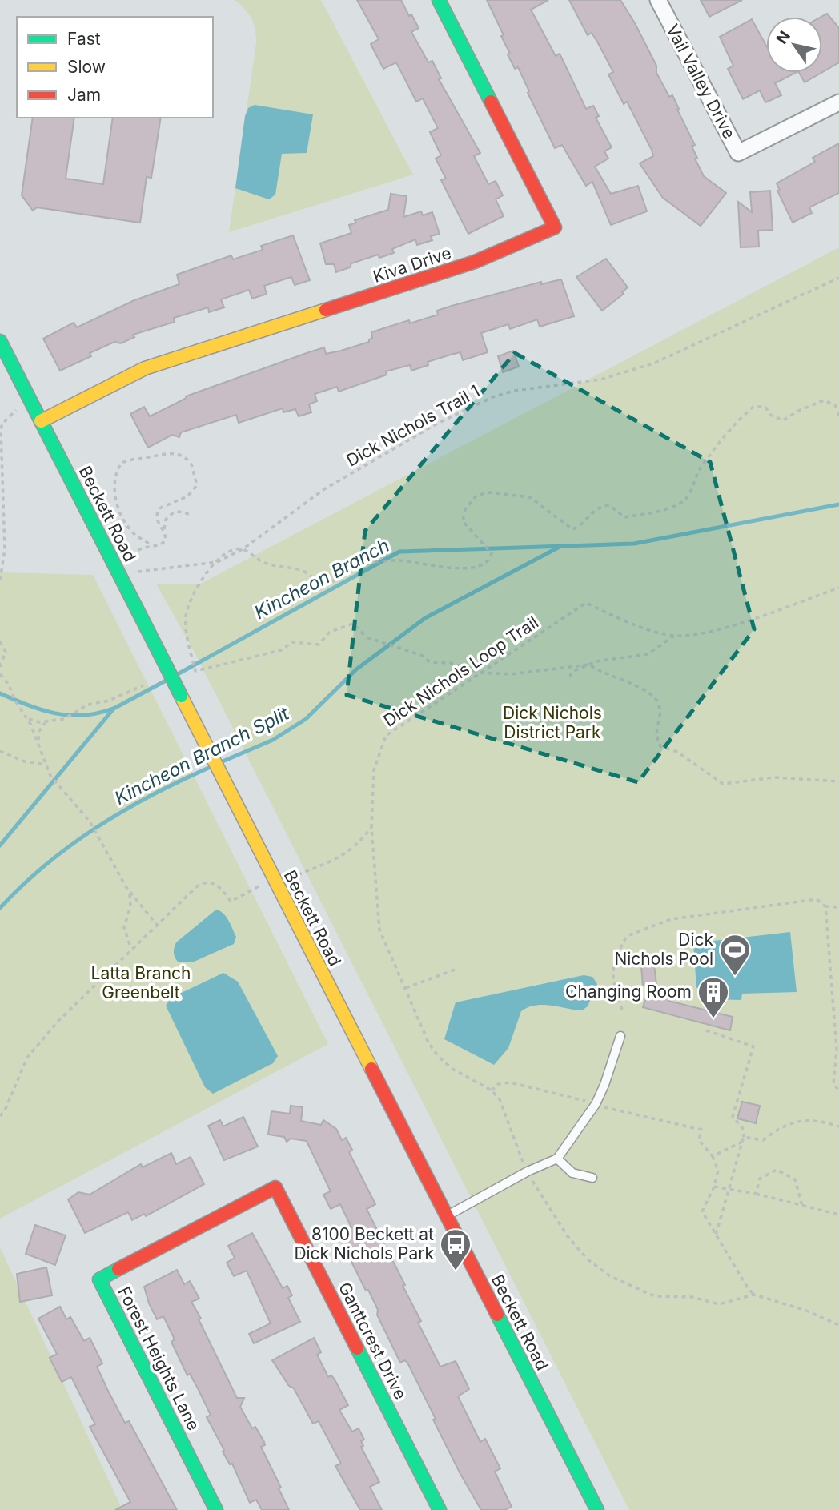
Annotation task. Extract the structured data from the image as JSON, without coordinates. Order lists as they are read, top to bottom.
{
  "streets": {
    "street": [
      "Vail Valley Drive",
      "Kiva Drive",
      "Beckett Road",
      "Ganttcrest Drive",
      "Forest Heights Lane"
    ],
    "path": ["Dick Nichols Trail 1", "Dick Nichols Loop Trail"]
  },
  "crossings": [
    ["Kiva Drive", "Beckett Road"],
    ["Ganttcrest Drive", "Forest Heights Lane"]
  ],
  "water": ["Kincheon Branch", "Kincheon Branch Split"],
  "parks": ["Dick Nichols District Park", "Latta Branch Greenbelt"],
  "places": {
    "sports": ["Dick Nichols Pool"],
    "building": ["Changing Room"],
    "bus stop": ["8100 Beckett at Dick Nichols Park"]
  },
  "legend": ["Fast", "Slow", "Jam"],
  "north": "top left"
}
